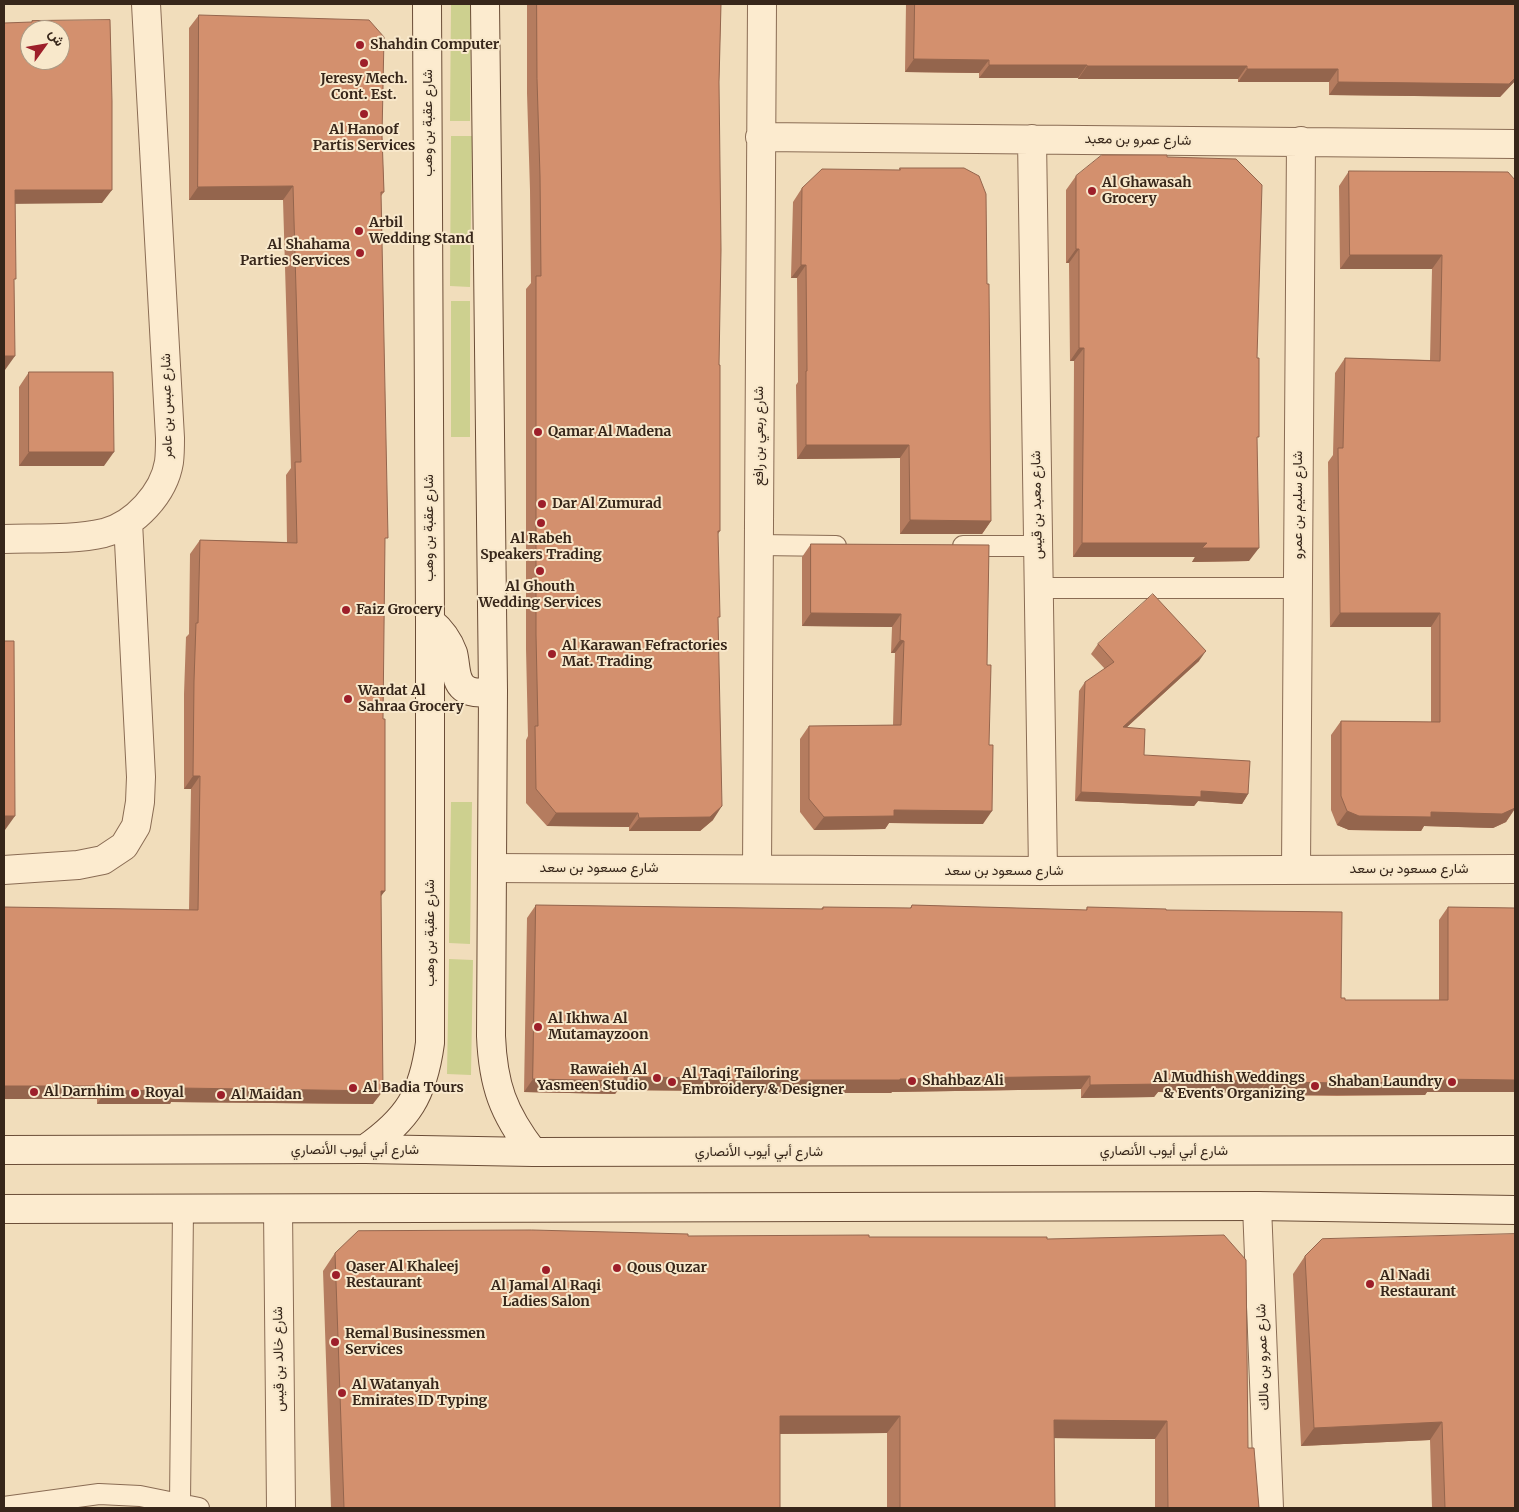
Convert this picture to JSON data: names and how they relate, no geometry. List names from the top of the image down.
{
  "streets": {
    "street": [
      "شارع عقبة بن وهب",
      "شارع عمرو بن معبد",
      "شارع عبس بن عامر",
      "شارع ربعي بن رافع",
      "شارع معبد بن قيس",
      "شارع سليم بن عمرو",
      "شارع مسعود بن سعد",
      "شارع أبي أيوب الأنصاري",
      "شارع عمرو بن مالك",
      "شارع خالد بن قيس"
    ]
  },
  "crossings": [
    ["شارع عقبة بن وهب", "شارع أبي أيوب الأنصاري"],
    ["شارع عمرو بن معبد", "شارع ربعي بن رافع"],
    ["شارع عمرو بن معبد", "شارع معبد بن قيس"],
    ["شارع عمرو بن معبد", "شارع سليم بن عمرو"],
    ["شارع ربعي بن رافع", "شارع مسعود بن سعد"],
    ["شارع معبد بن قيس", "شارع مسعود بن سعد"],
    ["شارع سليم بن عمرو", "شارع مسعود بن سعد"]
  ],
  "places": [
    "Shahdin Computer",
    "Jeresy Mech. Cont. Est.",
    "Al Hanoof Partis Services",
    "Al Ghawasah Grocery",
    "Arbil Wedding Stand",
    "Al Shahama Parties Services",
    "Qamar Al Madena",
    "Dar Al Zumurad",
    "Al Rabeh Speakers Trading",
    "Al Ghouth Wedding Services",
    "Faiz Grocery",
    "Al Karawan Fefractories Mat. Trading",
    "Wardat Al Sahraa Grocery",
    "Al Ikhwa Al Mutamayzoon",
    "Rawaieh Al Yasmeen Studio",
    "Shahbaz Ali",
    "Al Taqi Tailoring Embroidery & Designer",
    "Shaban Laundry",
    "Al Mudhish Weddings & Events Organizing",
    "Al Badia Tours",
    "Al Darnhim",
    "Royal",
    "Al Maidan",
    "Qous Quzar",
    "Al Jamal Al Raqi Ladies Salon",
    "Qaser Al Khaleej Restaurant",
    "Al Nadi Restaurant",
    "Remal Businessmen Services",
    "Al Watanyah Emirates ID Typing"
  ],
  "north": "top right"
}
